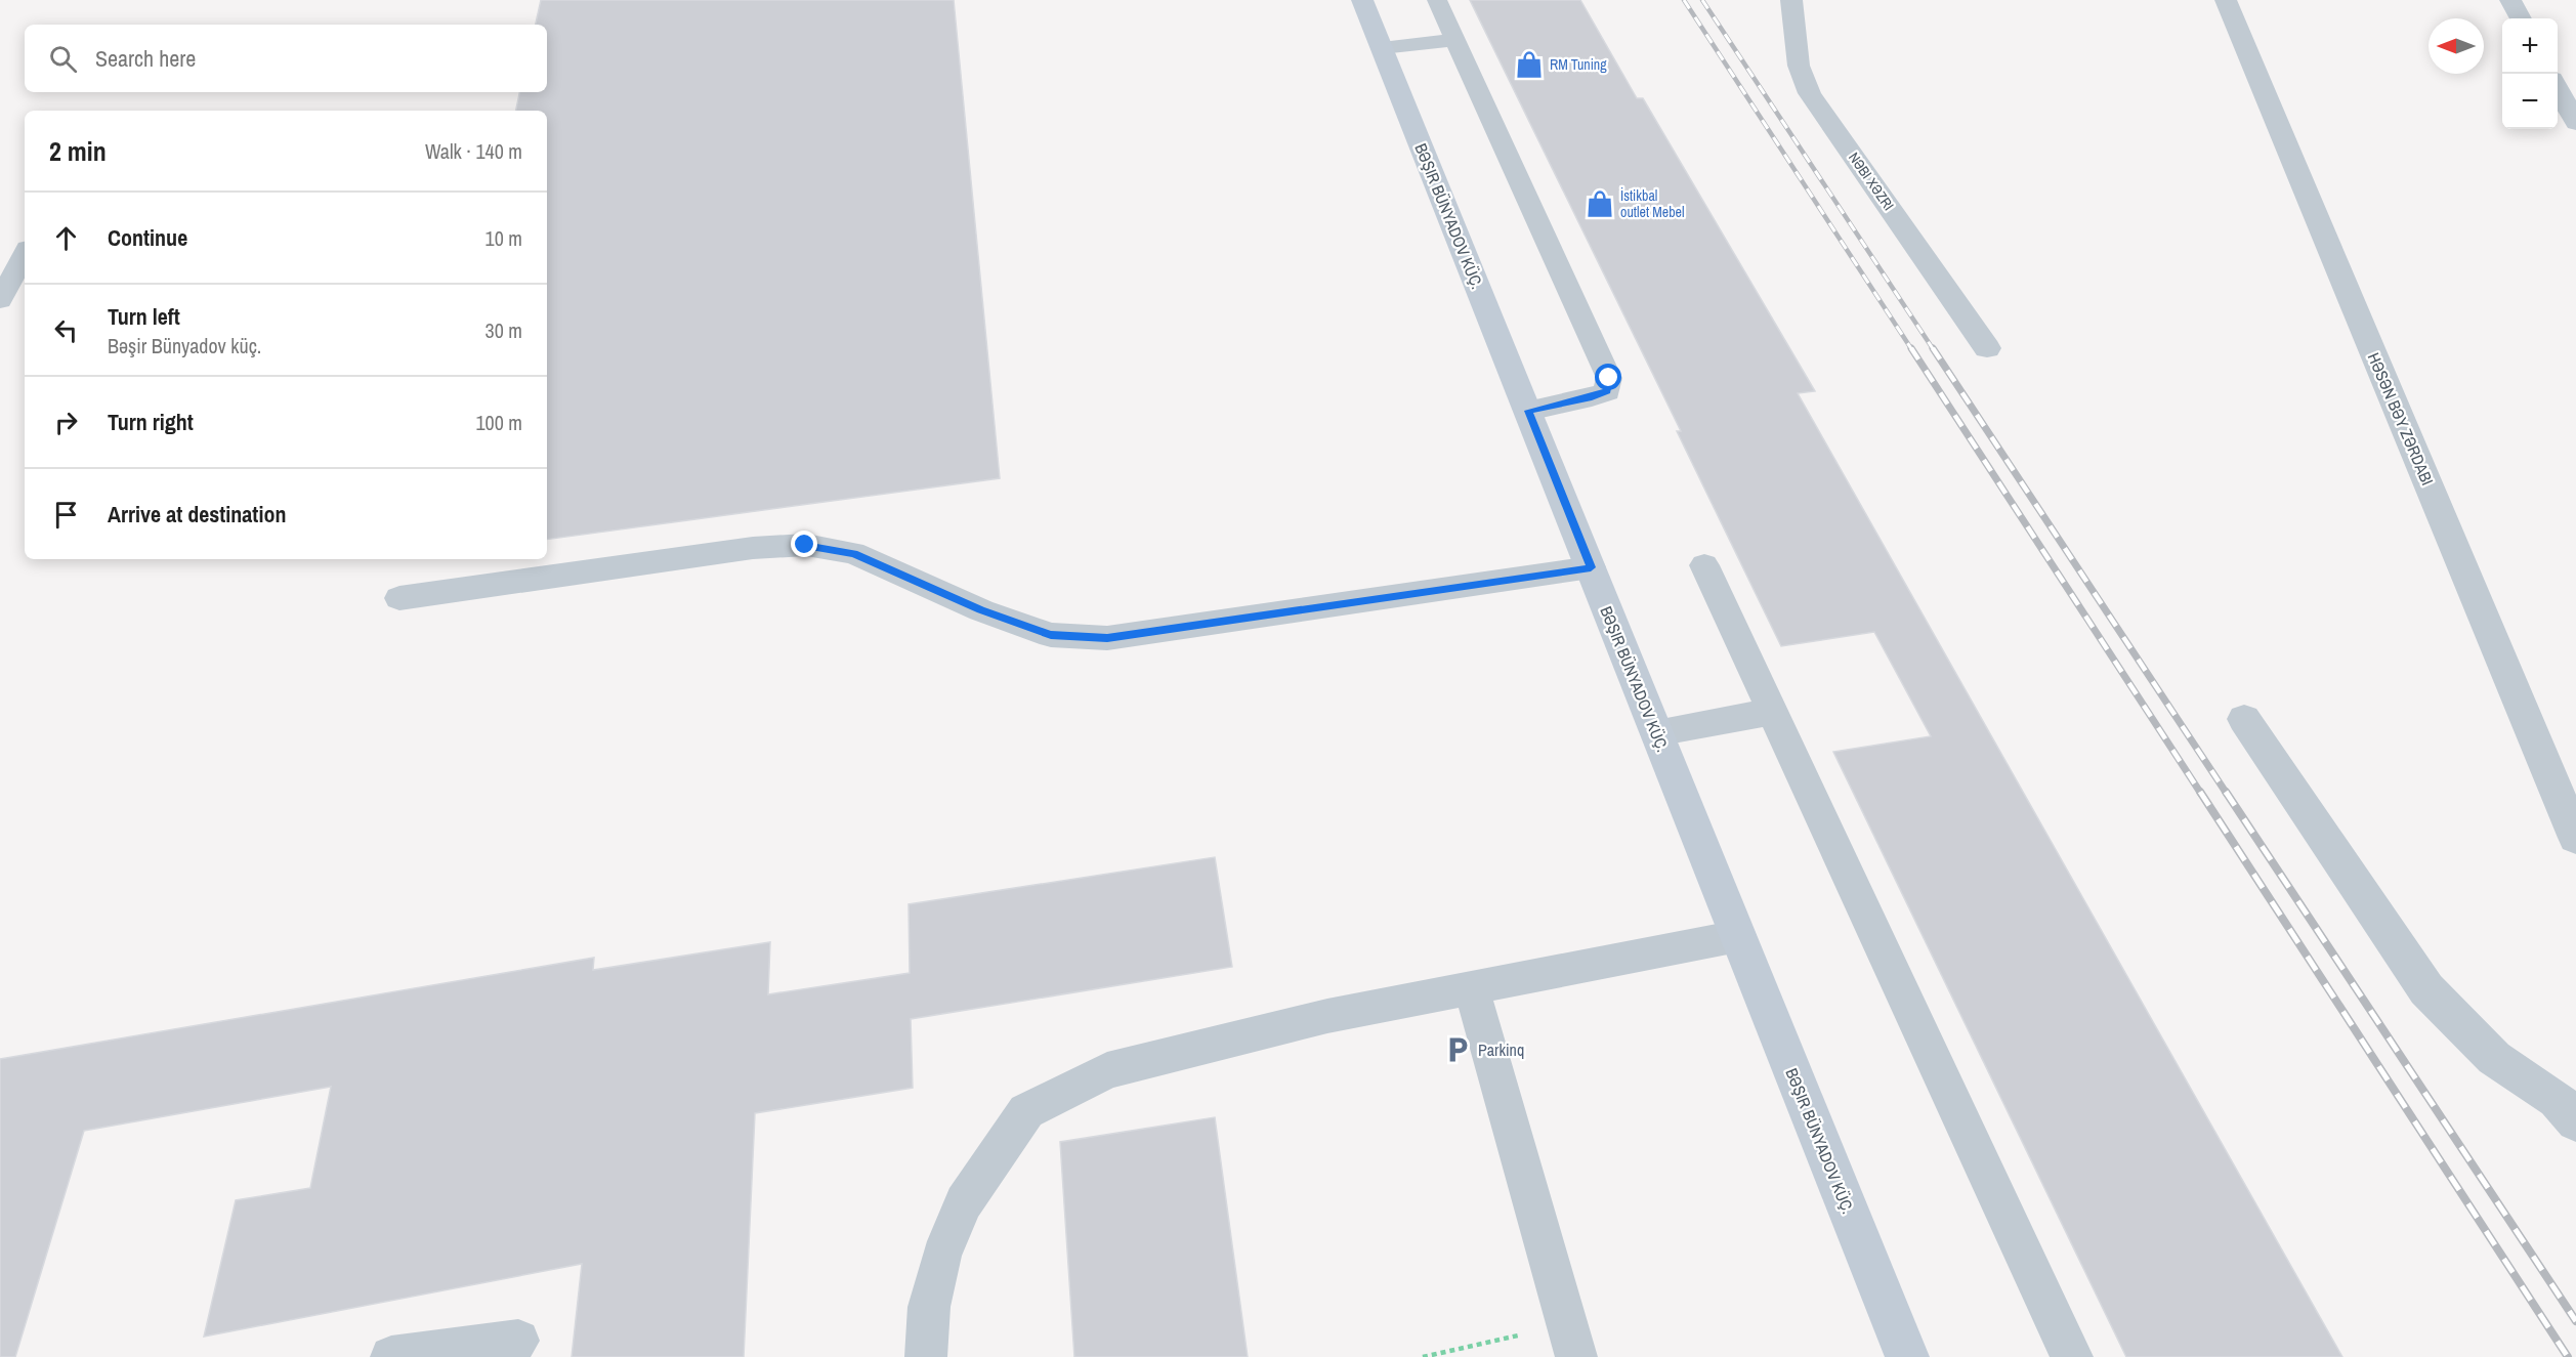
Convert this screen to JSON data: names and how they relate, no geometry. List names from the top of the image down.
{
  "streets": {
    "street": ["NƏBI XƏZRI", "BƏŞIR BÜNYADOV KÜÇ.", "HƏSƏN BƏY ZƏRDABI"]
  },
  "places": {
    "shop": ["RM Tuning", "İstikbal outlet Mebel"],
    "parking": ["Parkinq"]
  },
  "north": "left",
  "page": {
    "map_buttons": ["+", "−"],
    "search": "Search here",
    "heading": ["2 min", "Walk · 140 m"],
    "list": [
      ["Continue", "10 m"],
      ["Turn left", "Bəşir Bünyadov küç.", "30 m"],
      ["Turn right", "100 m"],
      "Arrive at destination"
    ]
  }
}
